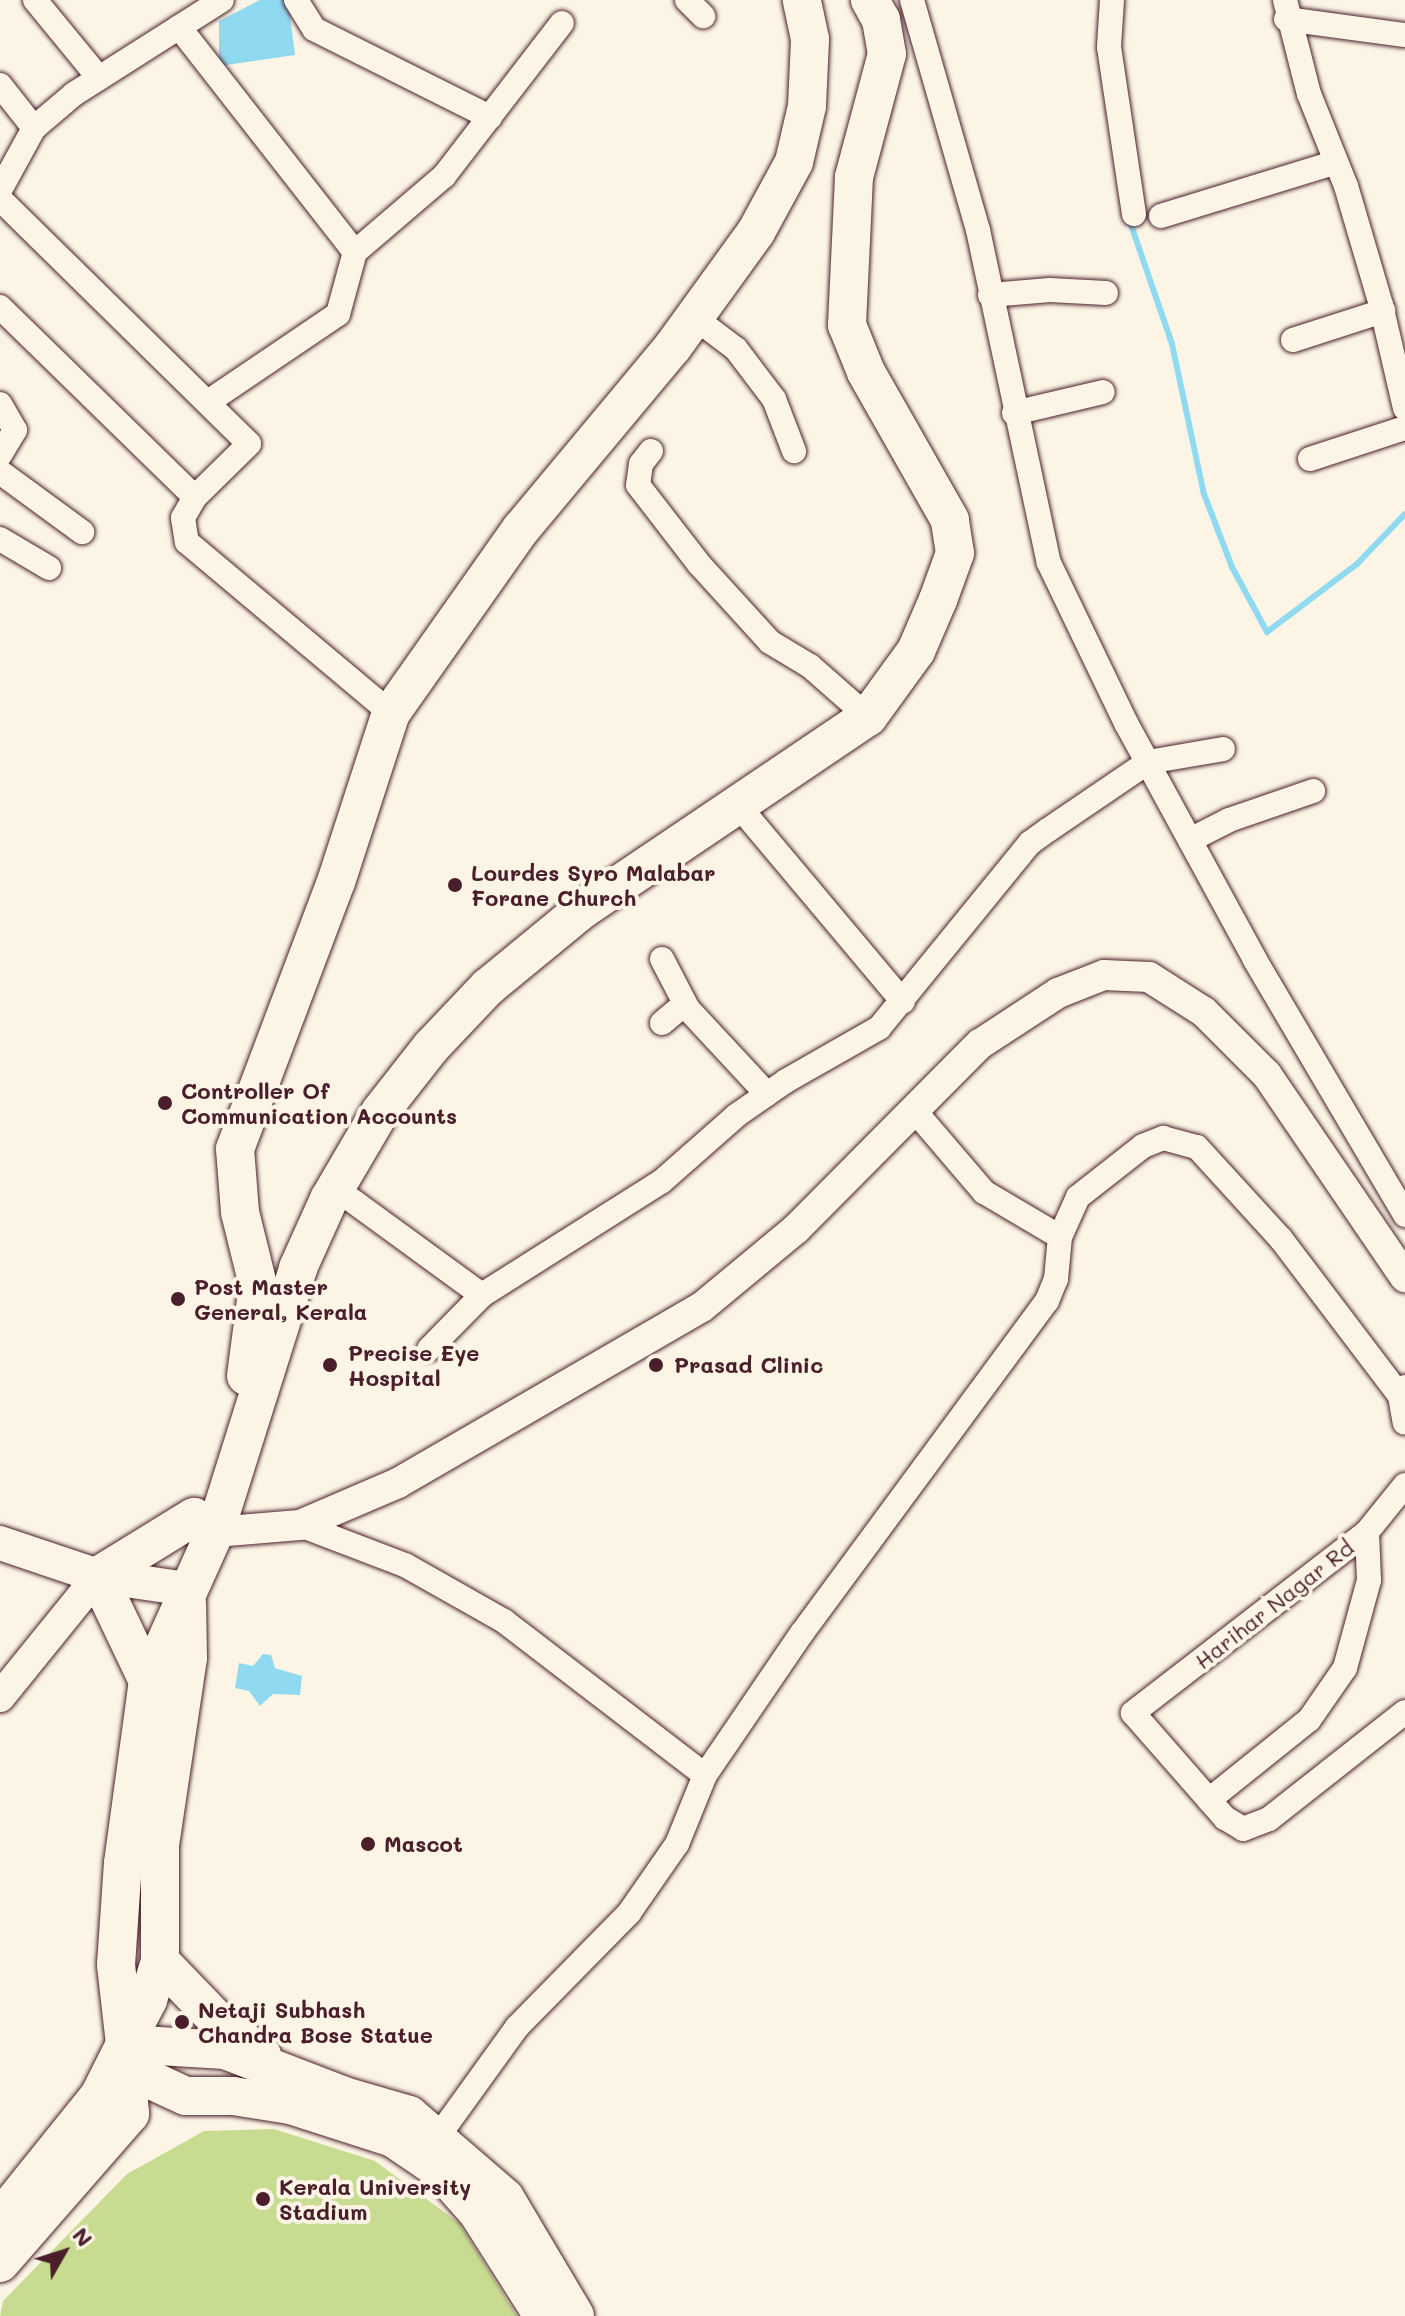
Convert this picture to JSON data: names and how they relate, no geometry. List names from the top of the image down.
{
  "streets": {
    "street": ["Harihar Nagar Rd"]
  },
  "places": [
    "Lourdes Syro Malabar Forane Church",
    "Controller Of Communication Accounts",
    "Post Master General, Kerala",
    "Precise Eye Hospital",
    "Prasad Clinic",
    "Mascot",
    "Netaji Subhash Chandra Bose Statue",
    "Kerala University Stadium"
  ],
  "north": "top right"
}
